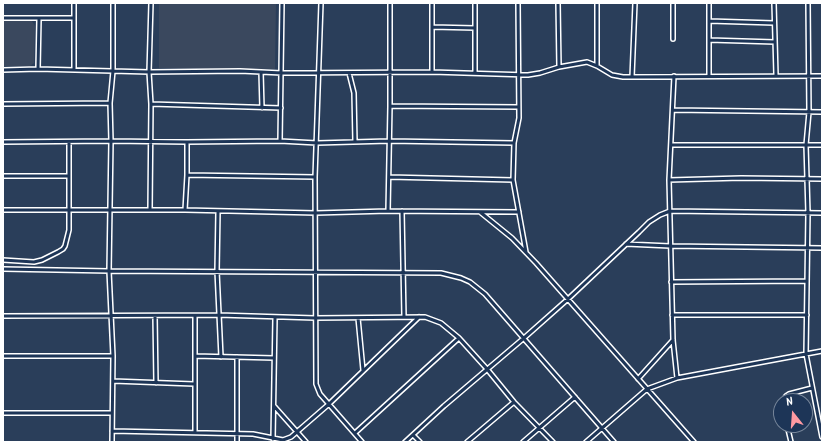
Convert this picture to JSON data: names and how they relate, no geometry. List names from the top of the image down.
{
  "north": "top"
}
